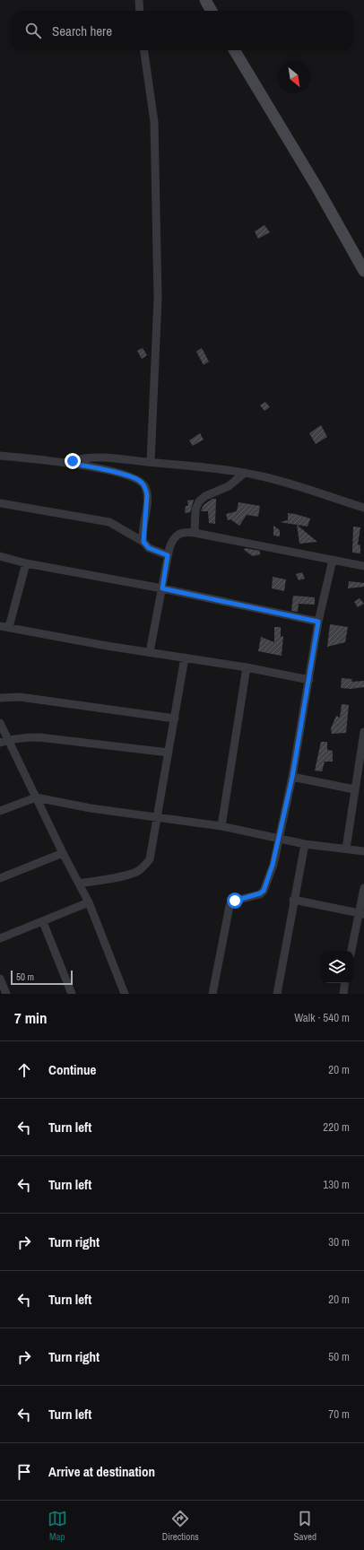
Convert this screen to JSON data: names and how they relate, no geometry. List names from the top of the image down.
{
  "scale_bar": "50 m",
  "north": "bottom right",
  "page": {
    "search": "Search here",
    "scale": "50 m",
    "heading": ["7 min", "Walk · 540 m"],
    "list": [
      ["Continue", "20 m"],
      ["Turn left", "220 m"],
      ["Turn left", "130 m"],
      ["Turn right", "30 m"],
      ["Turn left", "20 m"],
      ["Turn right", "50 m"],
      ["Turn left", "70 m"],
      "Arrive at destination"
    ],
    "nav": ["Map", "Directions", "Saved"]
  }
}
